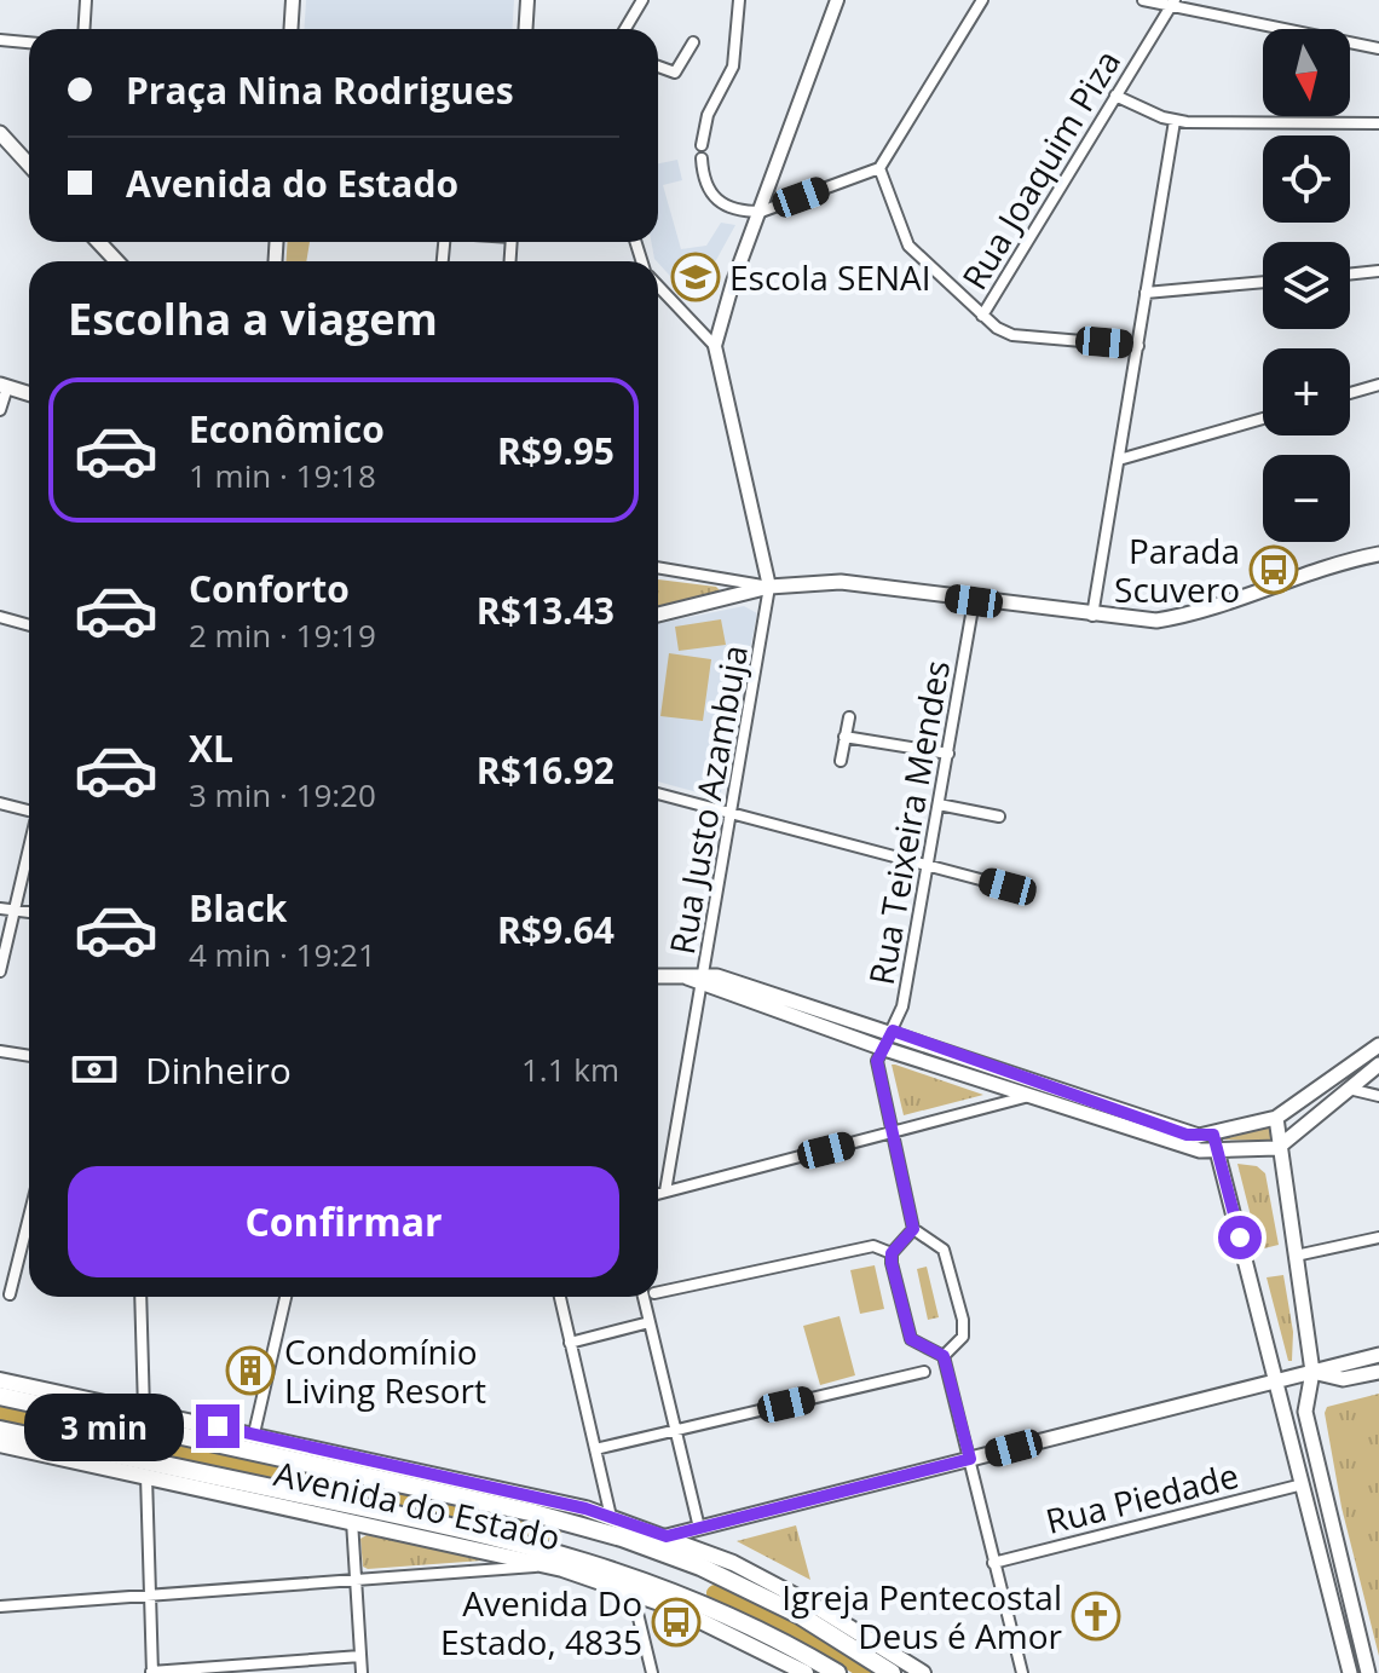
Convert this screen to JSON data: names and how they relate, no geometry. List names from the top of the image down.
{
  "streets": {
    "highway": ["Avenida do Estado"],
    "street": [
      "Rua Joaquim Piza",
      "Rua Justo Azambuja",
      "Rua Teixeira Mendes",
      "Rua Piedade"
    ]
  },
  "places": {
    "school or university": ["Escola SENAI"],
    "bus stop": ["Parada Scuvero", "Avenida Do Estado, 4835"],
    "building": ["Condomínio Living Resort"],
    "church": ["Igreja Pentecostal Deus é Amor"]
  },
  "north": "bottom",
  "page": {
    "map_buttons": ["+", "−"],
    "banner": ["Praça Nina Rodrigues", "Avenida do Estado"],
    "heading": "Escolha a viagem",
    "list": [
      {
        "name": "Econômico",
        "note": "1 min · 19:18",
        "value": "R$9.95"
      },
      {
        "name": "Conforto",
        "note": "2 min · 19:19",
        "value": "R$13.43"
      },
      {
        "name": "XL",
        "note": "3 min · 19:20",
        "value": "R$16.92"
      },
      {
        "name": "Black",
        "note": "4 min · 19:21",
        "value": "R$9.64"
      }
    ],
    "pay": ["Dinheiro", "1.1 km"],
    "buttons": "Confirmar",
    "bubble": "3 min"
  }
}
